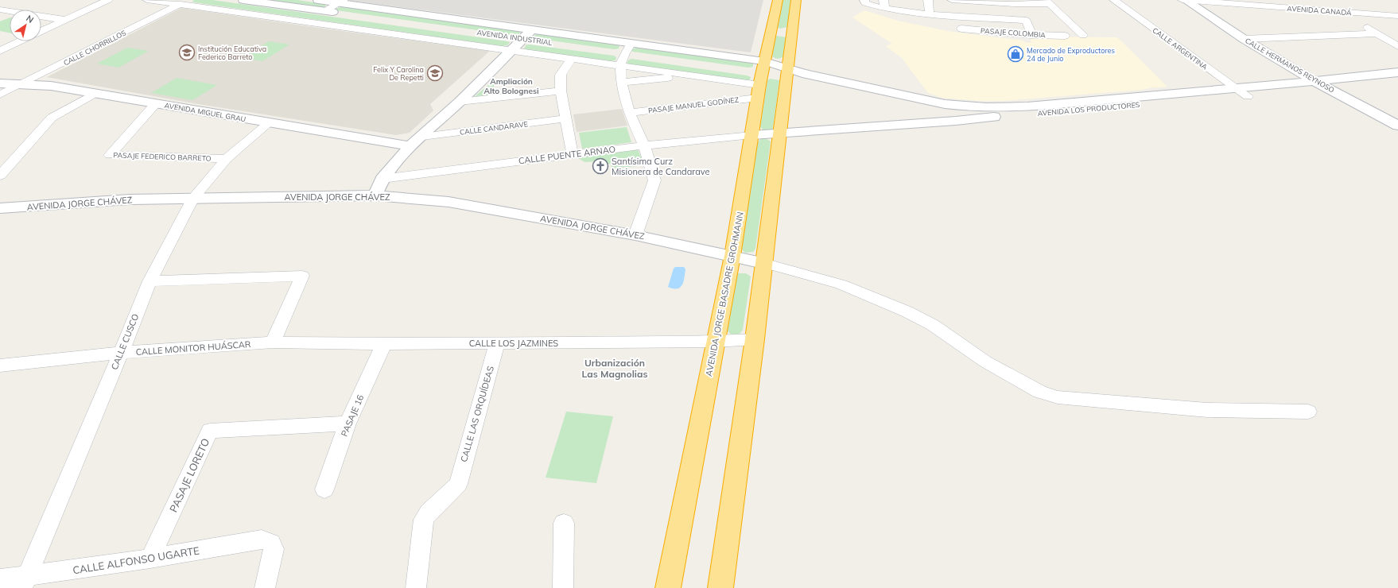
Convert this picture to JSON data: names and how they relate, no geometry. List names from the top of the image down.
{
  "streets": {
    "highway": ["AVENIDA JORGE BASADRE GROHMANN"],
    "street": [
      "AVENIDA CANADÁ",
      "PASAJE COLOMBIA",
      "AVENIDA INDUSTRIAL",
      "CALLE CHORRILLOS",
      "CALLE ARGENTINA",
      "CALLE HERMANOS REYNOSO",
      "PASAJE MANUEL GODÍNEZ",
      "AVENIDA LOS PRODUCTORES",
      "AVENIDA MIGUEL GRAU",
      "CALLE CANDARAVE",
      "CALLE PUENTE ARNAO",
      "PASAJE FEDERICO BARRETO",
      "AVENIDA JORGE CHÁVEZ",
      "CALLE CUSCO",
      "CALLE LOS JAZMINES",
      "CALLE MONITOR HUÁSCAR",
      "CALLE LAS ORQUÍDEAS",
      "PASAJE 16",
      "PASAJE LORETO",
      "CALLE ALFONSO UGARTE"
    ]
  },
  "crossings": [
    ["AVENIDA CANADÁ", "CALLE HERMANOS REYNOSO"],
    ["AVENIDA INDUSTRIAL", "AVENIDA LOS PRODUCTORES"],
    ["AVENIDA INDUSTRIAL", "AVENIDA JORGE BASADRE GROHMANN"],
    ["CALLE CHORRILLOS", "AVENIDA MIGUEL GRAU"],
    ["CALLE ARGENTINA", "AVENIDA LOS PRODUCTORES"],
    ["CALLE HERMANOS REYNOSO", "AVENIDA LOS PRODUCTORES"],
    ["PASAJE MANUEL GODÍNEZ", "AVENIDA JORGE BASADRE GROHMANN"],
    ["AVENIDA LOS PRODUCTORES", "CALLE PUENTE ARNAO"],
    ["AVENIDA LOS PRODUCTORES", "AVENIDA JORGE BASADRE GROHMANN"],
    ["AVENIDA MIGUEL GRAU", "PASAJE FEDERICO BARRETO"],
    ["AVENIDA MIGUEL GRAU", "CALLE CUSCO"],
    ["CALLE PUENTE ARNAO", "AVENIDA JORGE BASADRE GROHMANN"],
    ["PASAJE FEDERICO BARRETO", "CALLE CUSCO"],
    ["AVENIDA JORGE CHÁVEZ", "AVENIDA JORGE BASADRE GROHMANN"],
    ["AVENIDA JORGE CHÁVEZ", "CALLE CUSCO"],
    ["AVENIDA JORGE BASADRE GROHMANN", "CALLE LOS JAZMINES"],
    ["CALLE CUSCO", "CALLE MONITOR HUÁSCAR"],
    ["CALLE CUSCO", "CALLE ALFONSO UGARTE"],
    ["CALLE LOS JAZMINES", "CALLE MONITOR HUÁSCAR"],
    ["CALLE LOS JAZMINES", "CALLE LAS ORQUÍDEAS"],
    ["CALLE LOS JAZMINES", "PASAJE 16"],
    ["PASAJE 16", "PASAJE LORETO"],
    ["PASAJE LORETO", "CALLE ALFONSO UGARTE"]
  ],
  "districts": ["Ampliación Alto Bolognesi", "Urbanización Las Magnolias"],
  "places": {
    "school or university": ["Institución Educativa Federico Barreto", "Felix Y Carolina De Repetti"],
    "shop": ["Mercado de Exproductores 24 de Junio"],
    "church": ["Santísima Curz Misionera de Candarave"]
  },
  "north": "top right"
}
